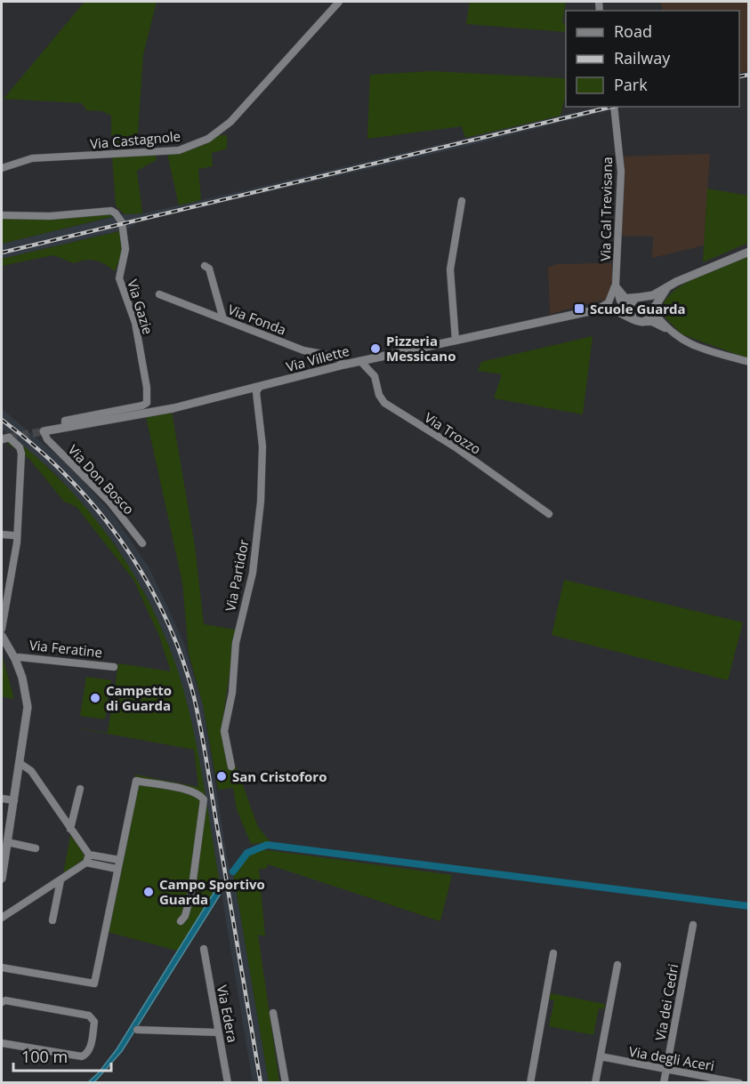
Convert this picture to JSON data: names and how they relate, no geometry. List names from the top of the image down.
{
  "streets": {
    "street": [
      "Via Castagnole",
      "Via Cal Trevisana",
      "Via Gazie",
      "Via Fonda",
      "Via Villette",
      "Via Trozzo",
      "Via Don Bosco",
      "Via Partidor",
      "Via Feratine",
      "Via dei Cedri",
      "Via Edera",
      "Via degli Aceri"
    ]
  },
  "crossings": [
    ["Via Cal Trevisana", "Via Villette"],
    ["Via Gazie", "Via Villette"],
    ["Via Fonda", "Via Villette"],
    ["Via Villette", "Via Trozzo"],
    ["Via Villette", "Via Don Bosco"],
    ["Via Villette", "Via Partidor"],
    ["Via dei Cedri", "Via degli Aceri"]
  ],
  "places": {
    "transit": ["Scuole Guarda"],
    "other": [
      "Pizzeria Messicano",
      "Campetto di Guarda",
      "San Cristoforo",
      "Campo Sportivo Guarda"
    ]
  },
  "legend": ["Road", "Railway", "Park"],
  "scale_bar": "100 m"
}
